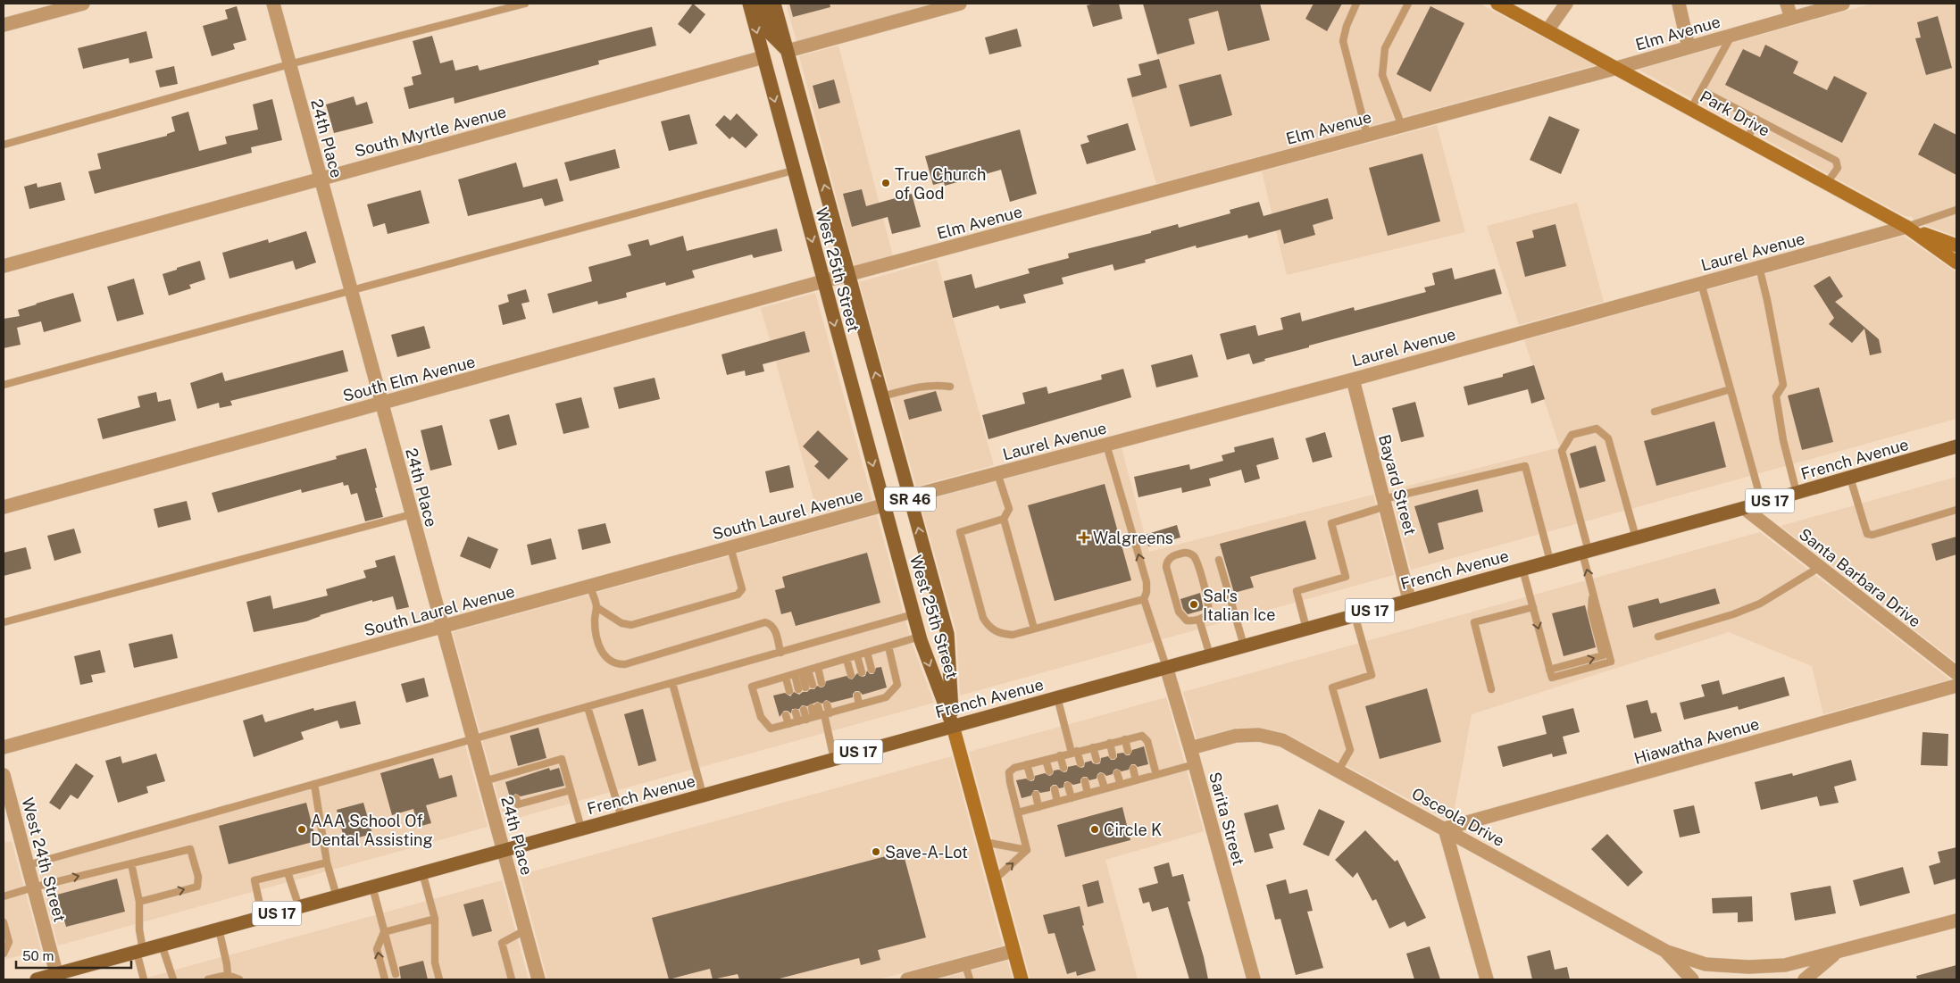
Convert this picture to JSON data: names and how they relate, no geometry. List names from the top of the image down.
{
  "streets": {
    "main road": [
      "West 25th Street",
      "French Avenue",
      "SR 46",
      "US 17"
    ],
    "street": [
      "Elm Avenue",
      "Park Drive",
      "South Myrtle Avenue",
      "24th Place",
      "Laurel Avenue",
      "South Elm Avenue",
      "Bayard Street",
      "South Laurel Avenue",
      "Santa Barbara Drive",
      "Hiawatha Avenue",
      "Osceola Drive",
      "Sarita Street",
      "West 24th Street"
    ]
  },
  "crossings": [
    ["Elm Avenue", "Park Drive"],
    ["Elm Avenue", "West 25th Street"],
    ["Elm Avenue", "South Elm Avenue"],
    ["Park Drive", "Laurel Avenue"],
    ["South Myrtle Avenue", "24th Place"],
    ["South Myrtle Avenue", "West 25th Street"],
    ["24th Place", "South Elm Avenue"],
    ["24th Place", "French Avenue"],
    ["24th Place", "South Laurel Avenue"],
    ["Laurel Avenue", "West 25th Street"],
    ["Laurel Avenue", "Bayard Street"],
    ["West 25th Street", "South Elm Avenue"],
    ["West 25th Street", "French Avenue"],
    ["West 25th Street", "South Laurel Avenue"],
    ["French Avenue", "Bayard Street"],
    ["French Avenue", "Santa Barbara Drive"],
    ["French Avenue", "Sarita Street"],
    ["French Avenue", "West 24th Street"],
    ["Hiawatha Avenue", "Osceola Drive"],
    ["Osceola Drive", "Sarita Street"]
  ],
  "places": {
    "other": [
      "True Church of God",
      "Sal's Italian Ice",
      "AAA School Of Dental Assisting",
      "Circle K",
      "Save-A-Lot"
    ],
    "health": ["Walgreens"]
  },
  "scale_bar": "50 m"
}
